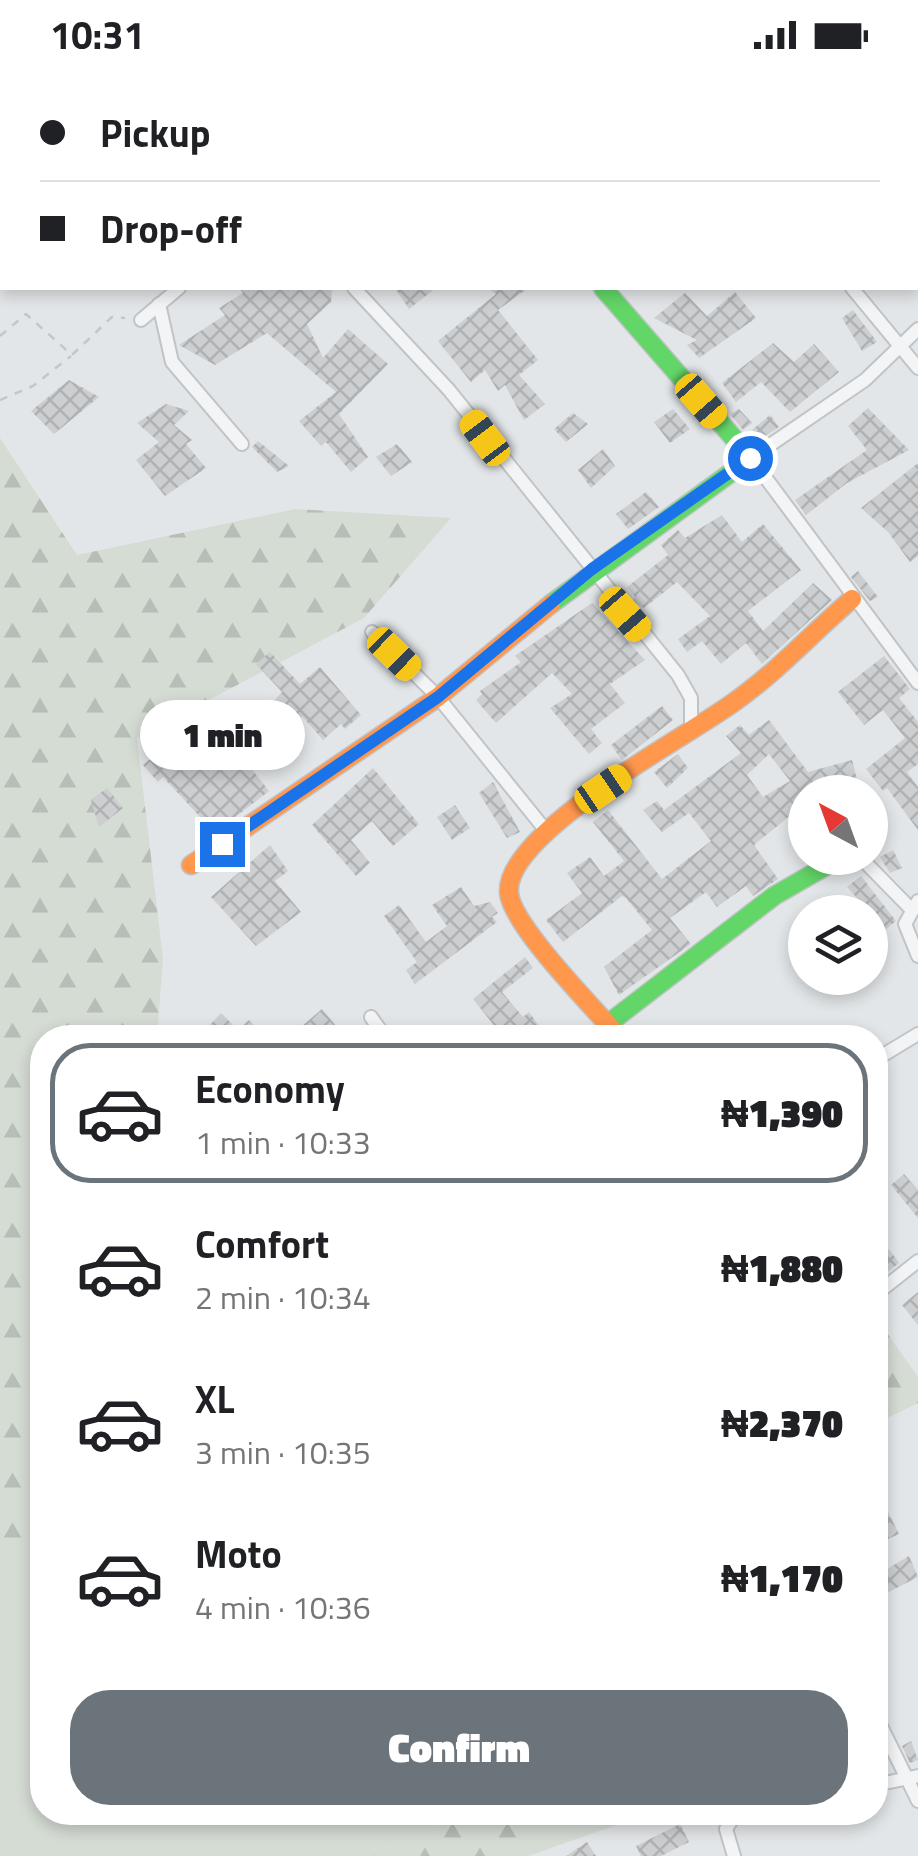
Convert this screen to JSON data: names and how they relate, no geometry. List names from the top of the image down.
{
  "north": "top left",
  "page": {
    "status": "10:31",
    "banner": ["Pickup", "Drop-off"],
    "bubble": "1 min",
    "list": [
      {
        "name": "Economy",
        "note": "1 min · 10:33",
        "value": "₦1,390"
      },
      {
        "name": "Comfort",
        "note": "2 min · 10:34",
        "value": "₦1,880"
      },
      {
        "name": "XL",
        "note": "3 min · 10:35",
        "value": "₦2,370"
      },
      {
        "name": "Moto",
        "note": "4 min · 10:36",
        "value": "₦1,170"
      }
    ],
    "buttons": "Confirm"
  }
}
